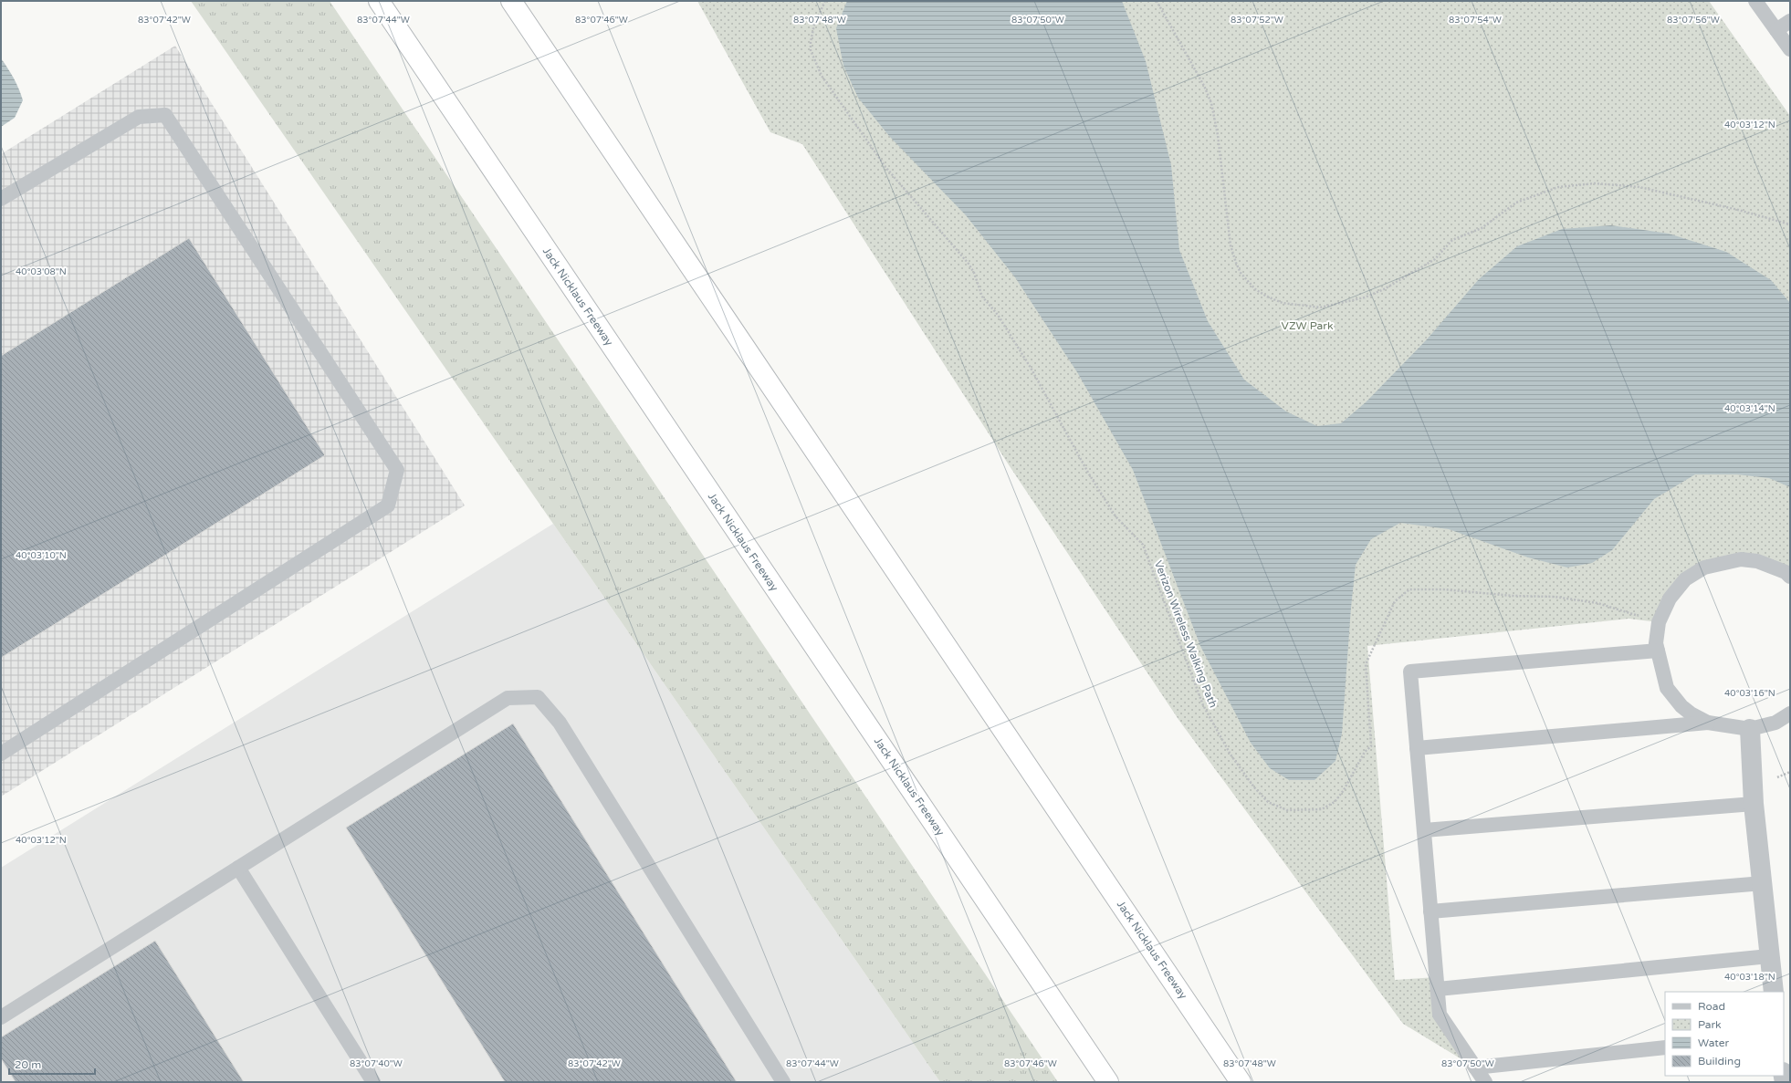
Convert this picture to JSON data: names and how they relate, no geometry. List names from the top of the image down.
{
  "streets": {
    "highway": ["Jack Nicklaus Freeway"],
    "path": ["Verizon Wireless Walking Path"]
  },
  "parks": ["VZW Park"],
  "legend": [
    "Road",
    "Park",
    "Water",
    "Building"
  ],
  "scale_bar": "20 m",
  "coordinates": [
    "83°07'42\"W",
    "83°07'44\"W",
    "83°07'46\"W",
    "83°07'48\"W",
    "83°07'50\"W",
    "83°07'52\"W",
    "83°07'54\"W",
    "83°07'56\"W",
    "40°03'12\"N",
    "40°03'08\"N",
    "40°03'14\"N",
    "40°03'10\"N",
    "40°03'16\"N",
    "40°03'18\"N",
    "83°07'40\"W"
  ]
}
